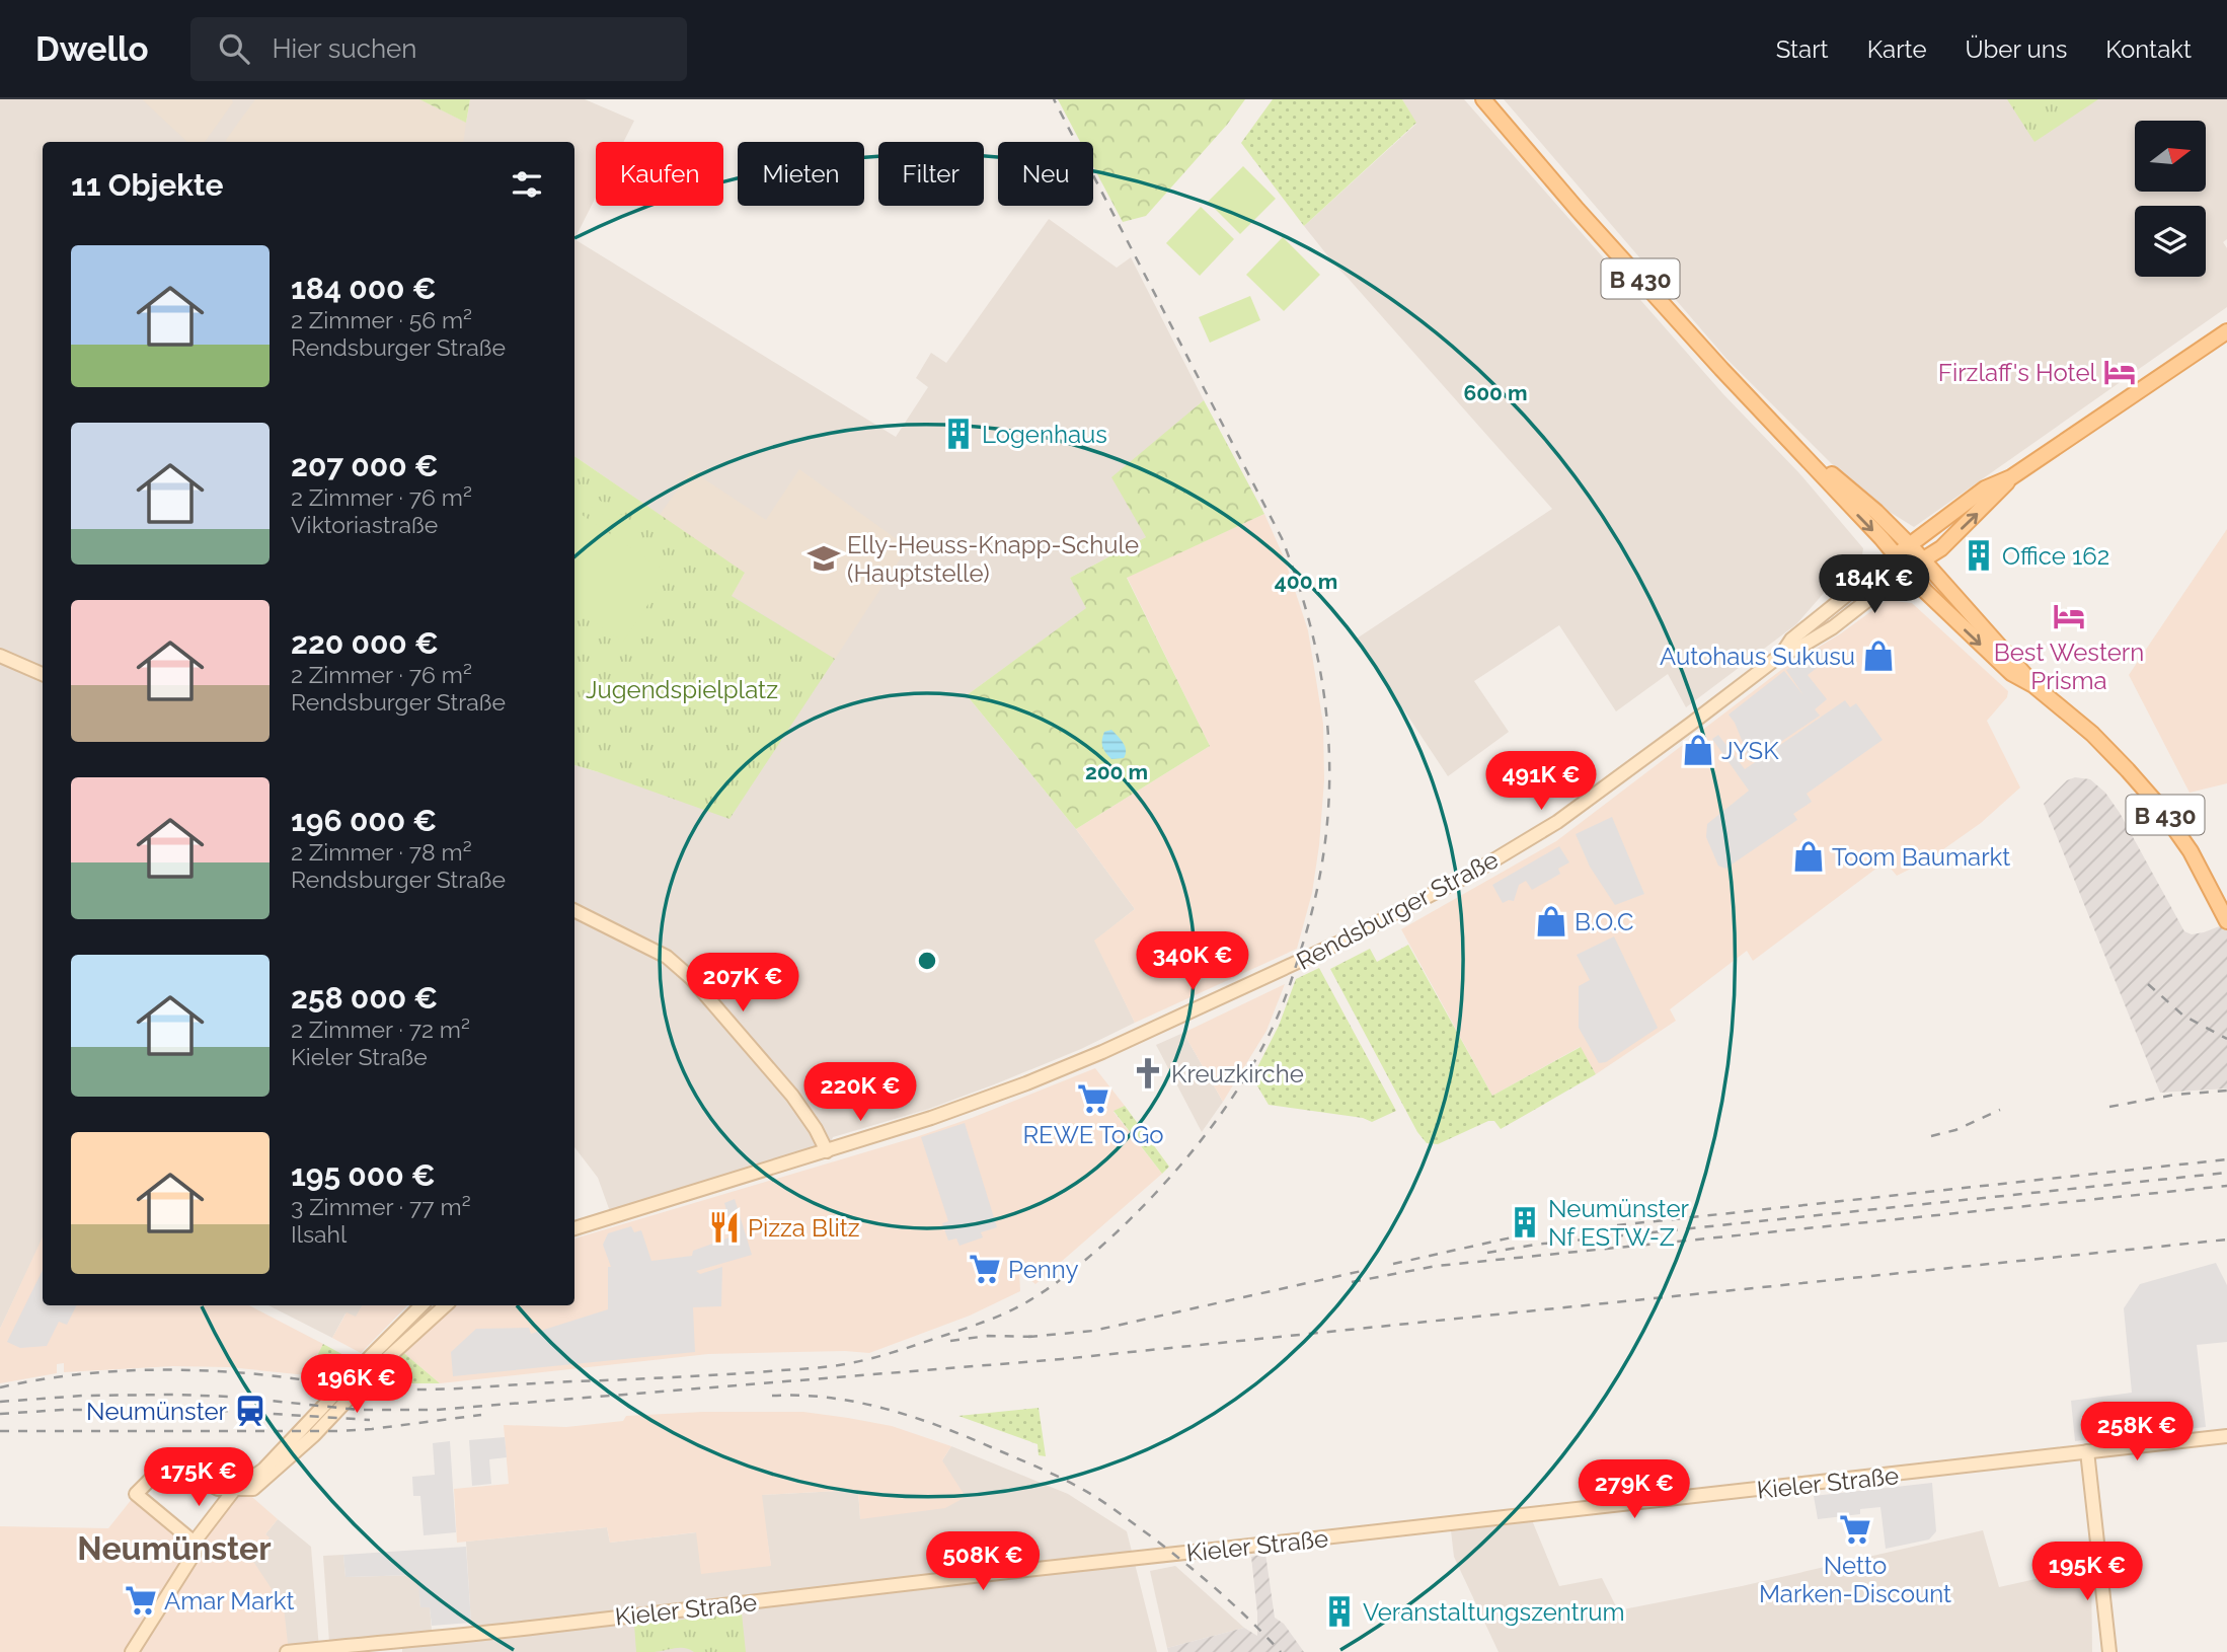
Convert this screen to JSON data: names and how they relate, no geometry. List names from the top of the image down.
{
  "streets": {
    "main road": ["B 430", "Rendsburger Straße"],
    "street": ["Kieler Straße"]
  },
  "crossings": [
    ["B 430", "Rendsburger Straße"]
  ],
  "districts": ["Neumünster"],
  "parks": ["Jugendspielplatz"],
  "places": {
    "hotel": ["Firzlaff's Hotel", "Best Western Prisma"],
    "building": [
      "Logenhaus",
      "Office 162",
      "Neumünster Nf ESTW-Z",
      "Veranstaltungszentrum"
    ],
    "school or university": ["Elly-Heuss-Knapp-Schule (Hauptstelle)"],
    "shop": [
      "Autohaus Sukusu",
      "JYSK",
      "Toom Baumarkt",
      "B.O.C"
    ],
    "church": ["Kreuzkirche"],
    "supermarket": [
      "REWE To Go",
      "Penny",
      "Netto Marken-Discount",
      "Amar Markt"
    ],
    "restaurant": ["Pizza Blitz"],
    "station": ["Neumünster"]
  },
  "north": "right",
  "page": {
    "header": "Dwello",
    "search": "Hier suchen",
    "nav": [
      "Start",
      "Karte",
      "Über uns",
      "Kontakt"
    ],
    "chip": [
      "Kaufen",
      "Mieten",
      "Filter",
      "Neu"
    ],
    "heading": "11 Objekte",
    "list": [
      {
        "name": "184 000 €",
        "note": "2 Zimmer · 56 m² · Rendsburger Straße"
      },
      {
        "name": "207 000 €",
        "note": "2 Zimmer · 76 m² · Viktoriastraße"
      },
      {
        "name": "220 000 €",
        "note": "2 Zimmer · 76 m² · Rendsburger Straße"
      },
      {
        "name": "196 000 €",
        "note": "2 Zimmer · 78 m² · Rendsburger Straße"
      },
      {
        "name": "258 000 €",
        "note": "2 Zimmer · 72 m² · Kieler Straße"
      },
      {
        "name": "195 000 €",
        "note": "3 Zimmer · 77 m² · Ilsahl"
      }
    ],
    "price": [
      "184K €",
      "491K €",
      "340K €",
      "207K €",
      "220K €",
      "196K €",
      "258K €",
      "175K €",
      "279K €",
      "508K €",
      "195K €"
    ]
  },
  "rings": ["600 m", "400 m", "200 m"]
}
